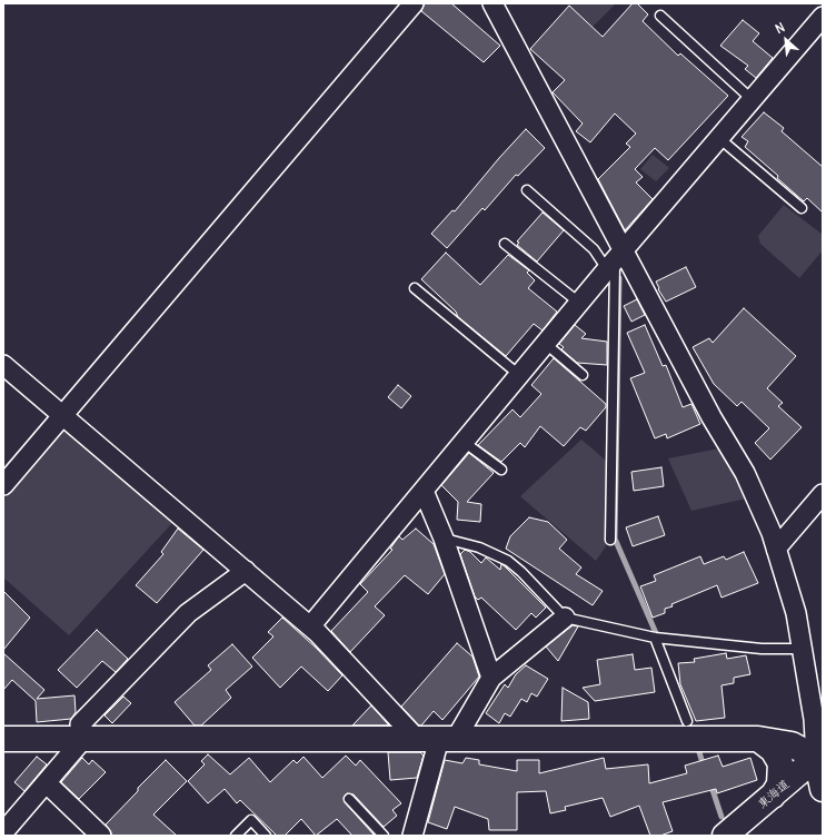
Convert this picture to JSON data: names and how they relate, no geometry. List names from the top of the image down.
{
  "streets": {
    "street": ["東海道"]
  },
  "north": "top left"
}
